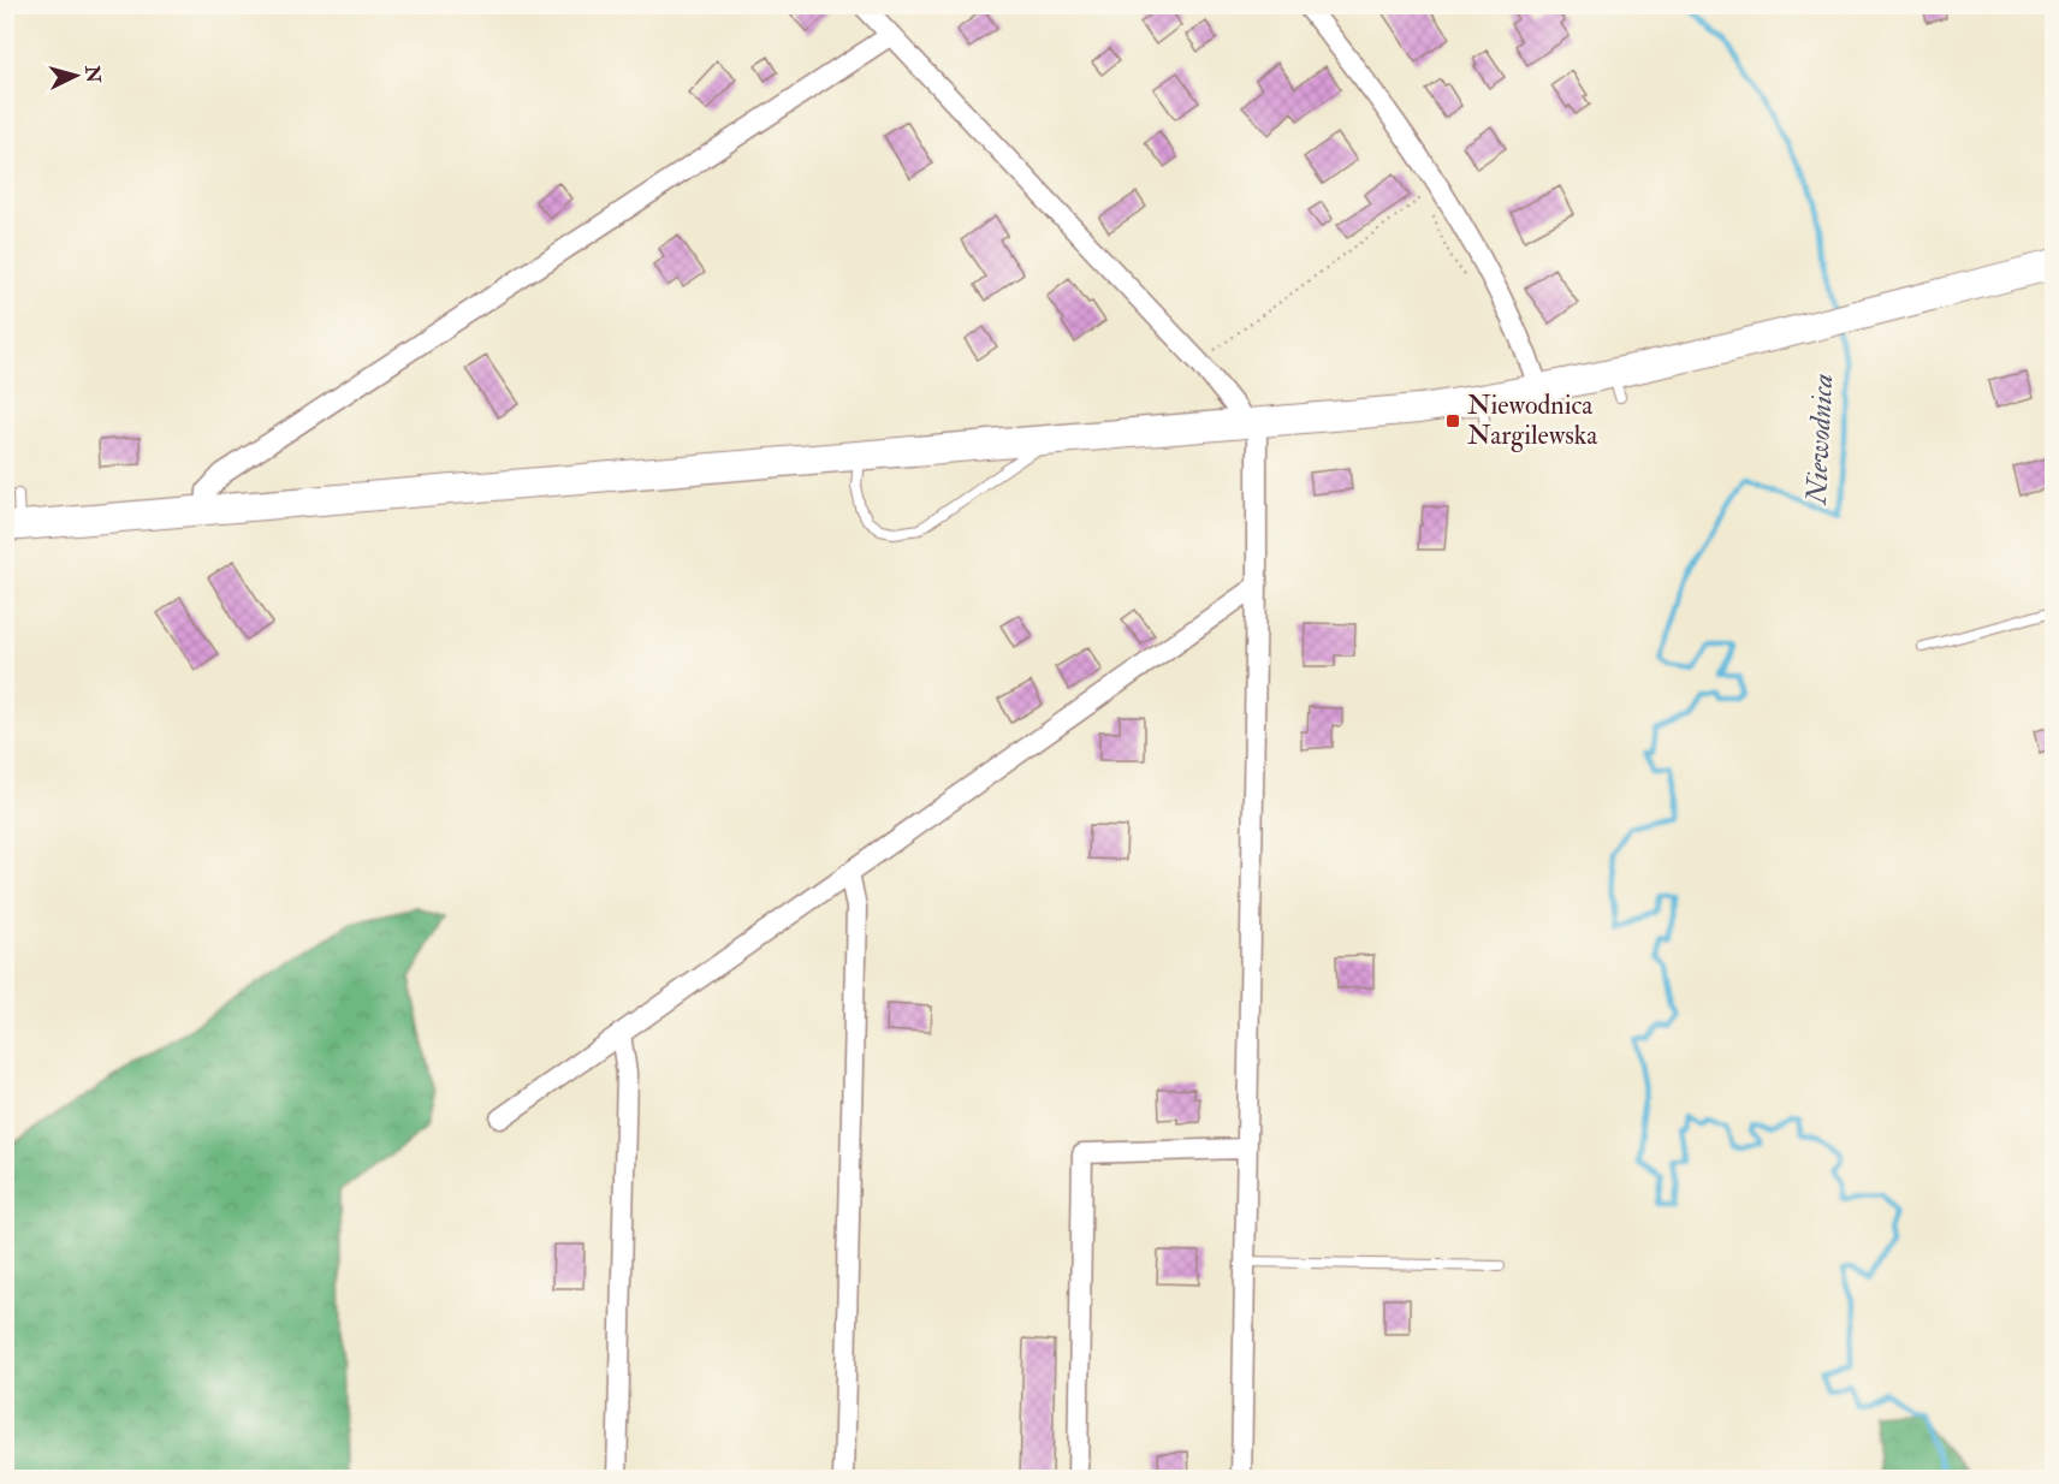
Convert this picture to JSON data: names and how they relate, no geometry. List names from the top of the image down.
{
  "water": ["Niewodnica"],
  "places": {
    "transit": ["Niewodnica Nargilewska"]
  },
  "north": "right"
}
